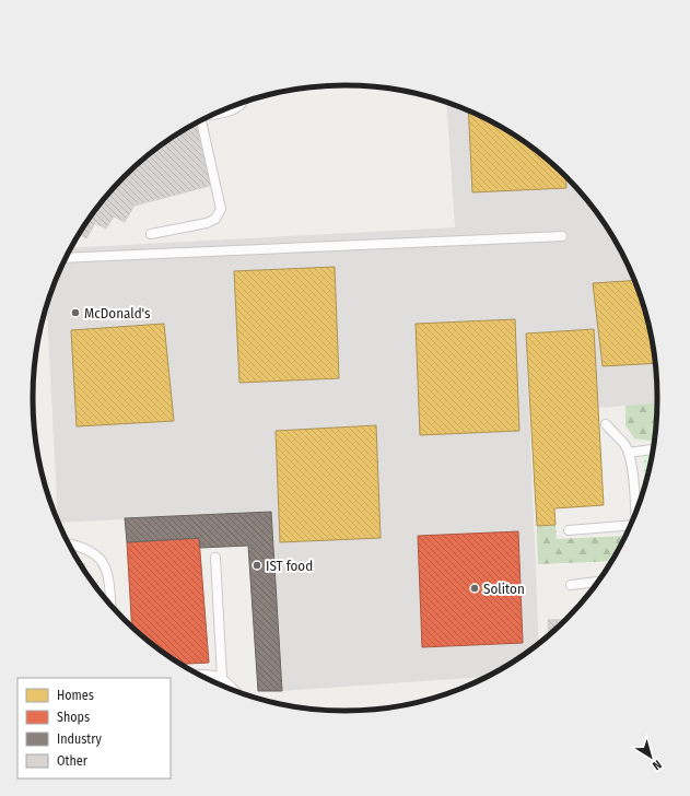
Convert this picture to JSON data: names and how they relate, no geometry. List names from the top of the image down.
{
  "places": ["McDonald's", "IST food", "Soliton"],
  "legend": [
    "Homes",
    "Shops",
    "Industry",
    "Other"
  ],
  "north": "bottom right"
}
